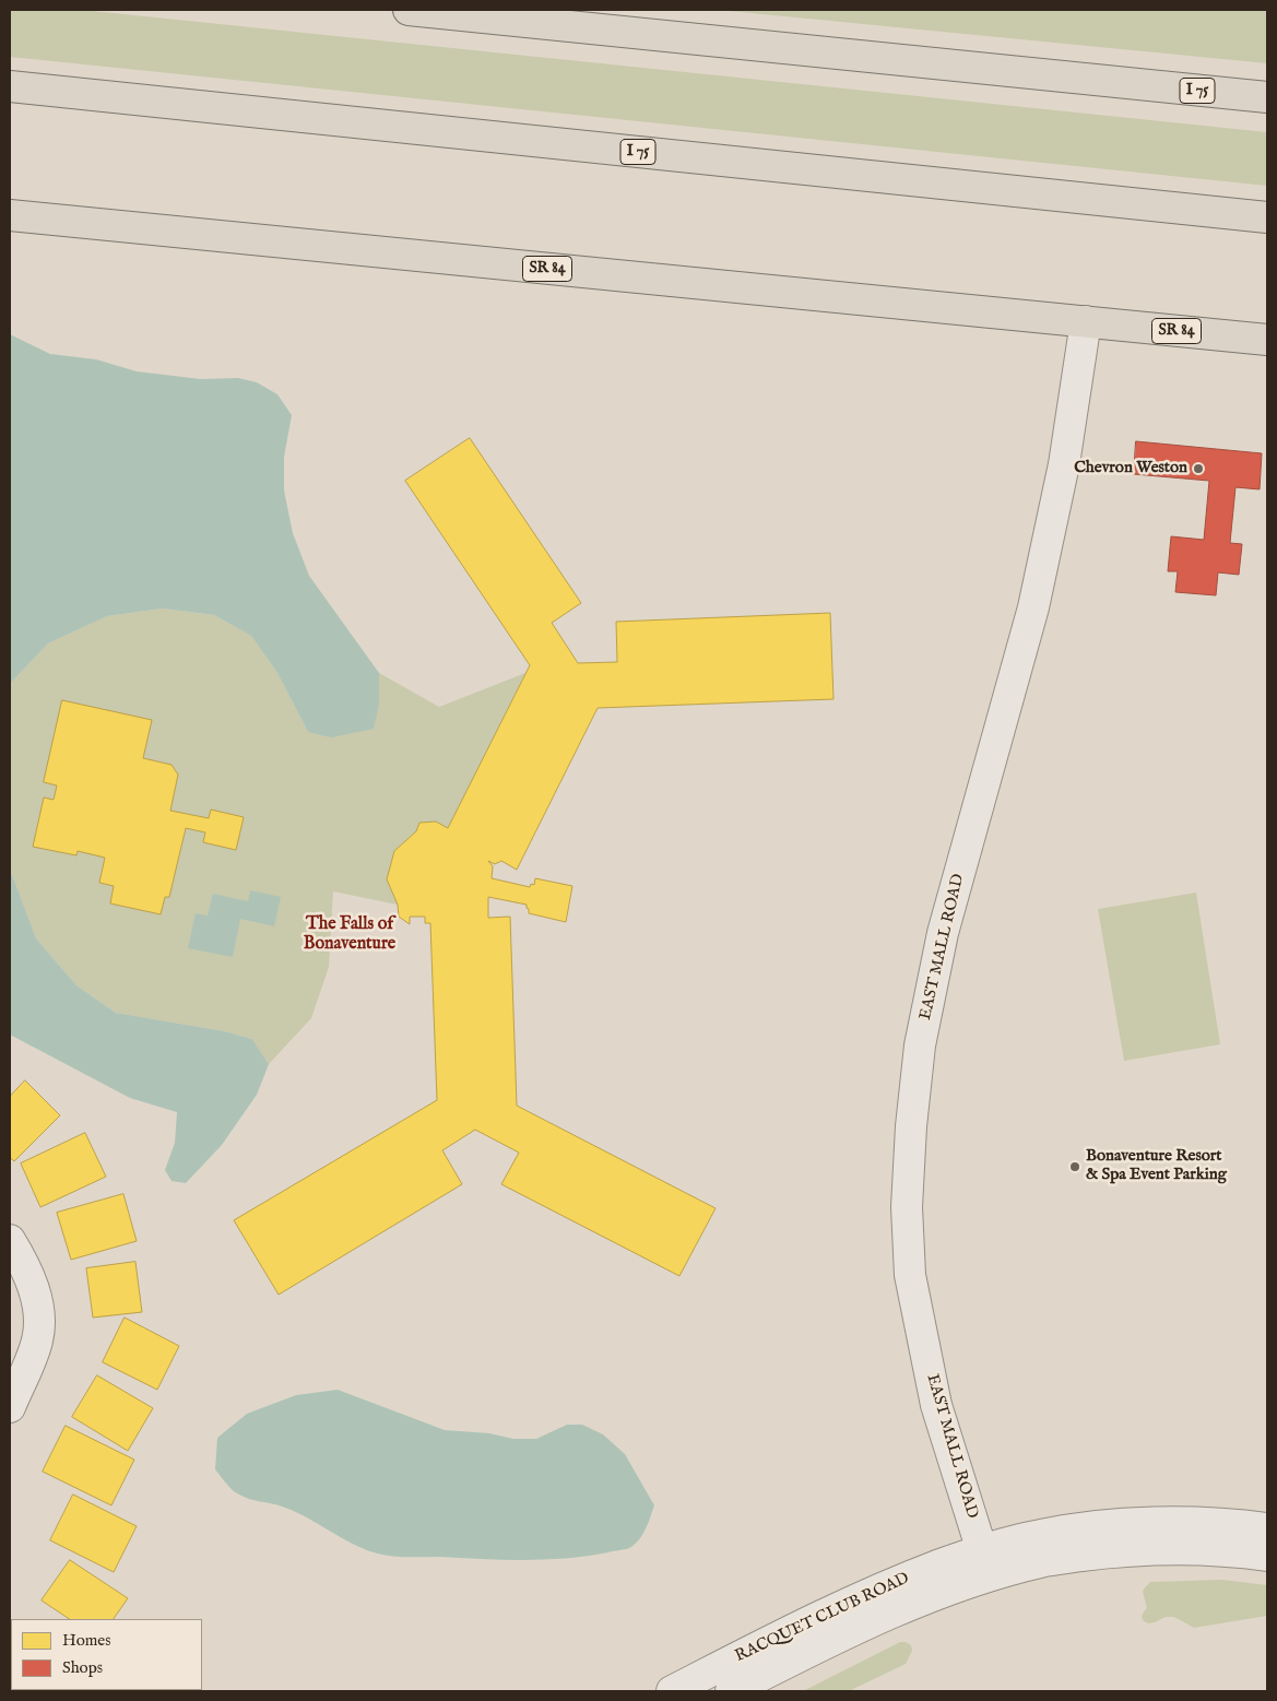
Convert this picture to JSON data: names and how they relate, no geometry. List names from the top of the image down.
{
  "streets": {
    "main road": ["I 75", "SR 84"],
    "street": ["EAST MALL ROAD", "RACQUET CLUB ROAD"]
  },
  "crossings": [
    ["SR 84", "EAST MALL ROAD"],
    ["EAST MALL ROAD", "RACQUET CLUB ROAD"]
  ],
  "districts": ["The Falls of Bonaventure"],
  "places": ["Chevron Weston", "Bonaventure Resort & Spa Event Parking"],
  "legend": ["Homes", "Shops"]
}
